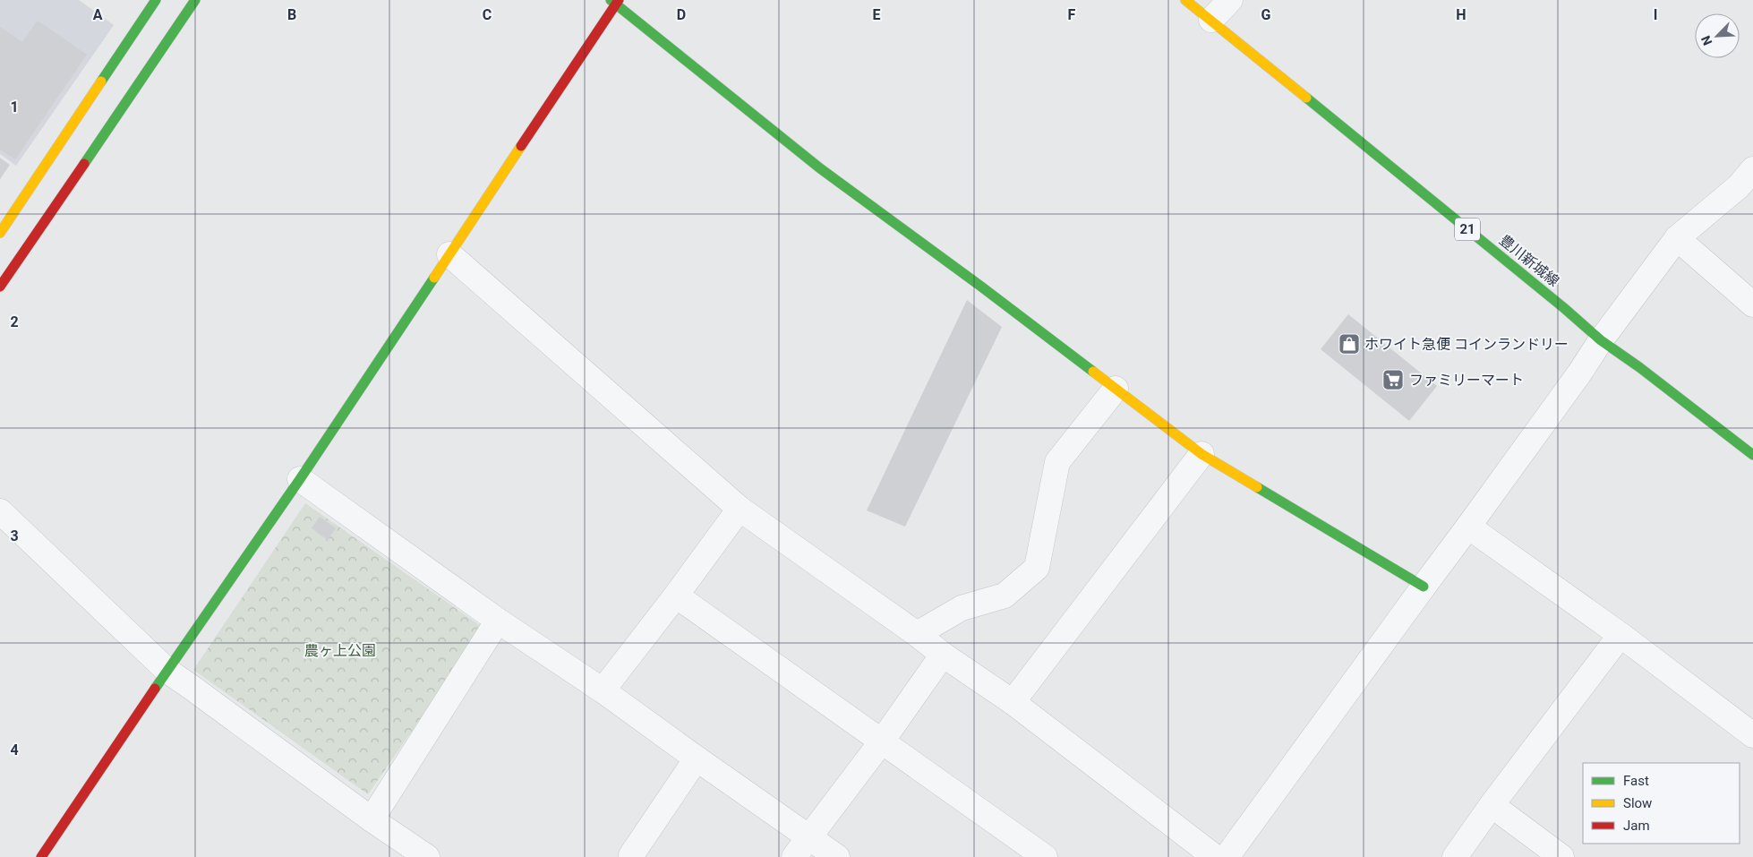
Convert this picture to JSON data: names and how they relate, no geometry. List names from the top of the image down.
{
  "streets": {
    "street": ["21", "豊川新城線"]
  },
  "parks": ["農ヶ上公園"],
  "places": {
    "shop": ["ホワイト急便 コインランドリー"],
    "supermarket": ["ファミリーマート"]
  },
  "legend": ["Fast", "Slow", "Jam"],
  "north": "bottom left",
  "grid": {
    "columns": [
      "A",
      "B",
      "C",
      "D",
      "E",
      "F",
      "G",
      "H",
      "I"
    ],
    "rows": [
      "1",
      "2",
      "3",
      "4"
    ]
  }
}
